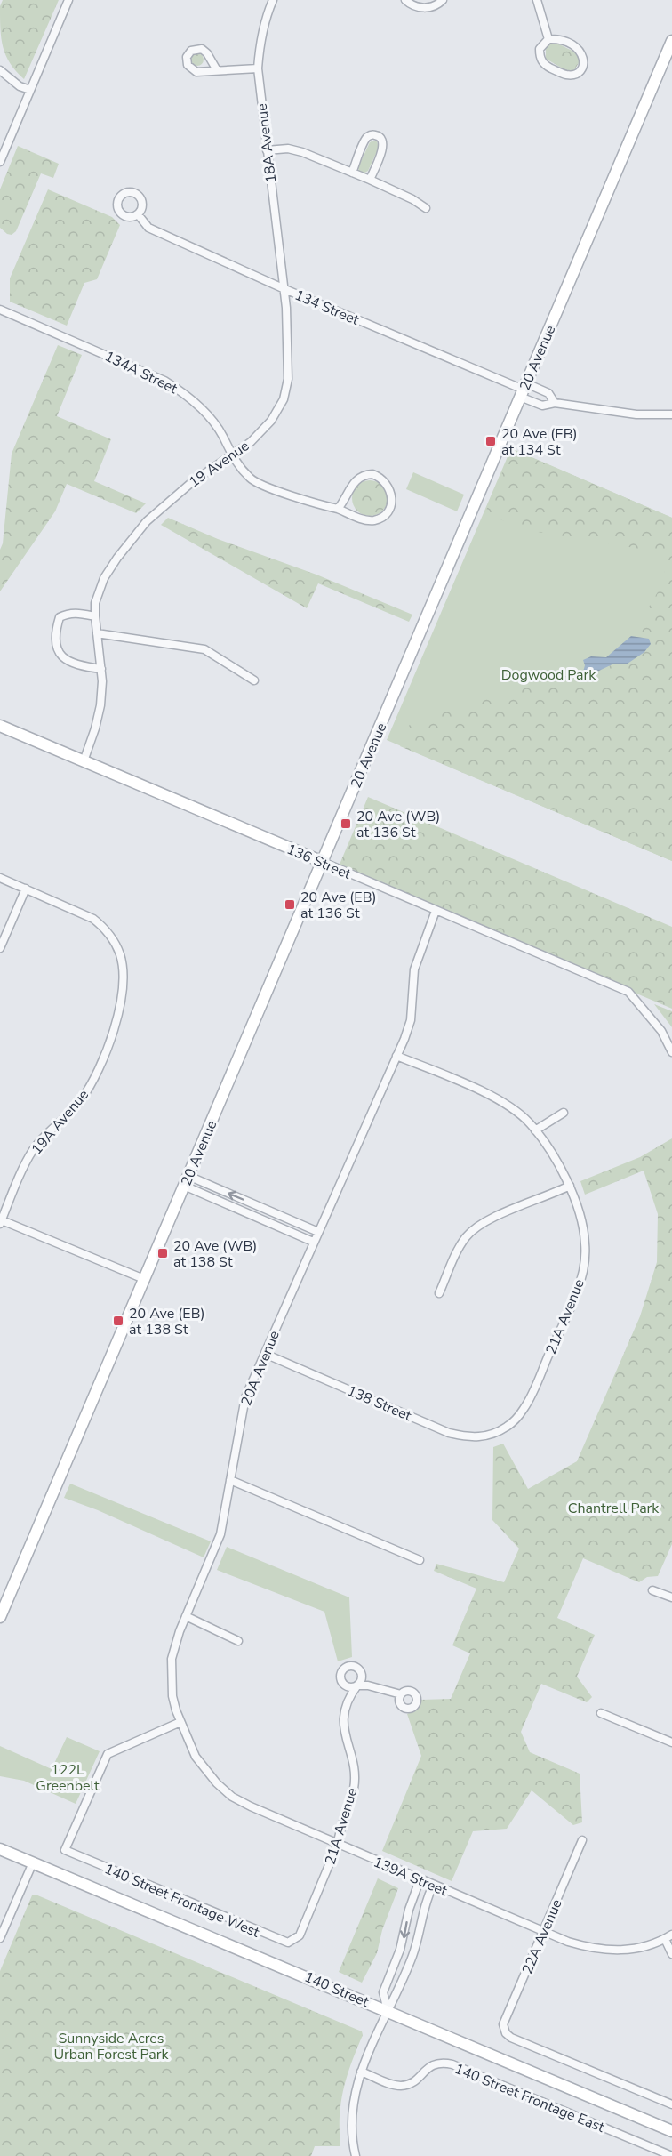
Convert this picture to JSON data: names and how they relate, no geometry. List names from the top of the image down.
{
  "streets": {
    "street": [
      "18A Avenue",
      "134 Street",
      "20 Avenue",
      "134A Street",
      "19 Avenue",
      "136 Street",
      "19A Avenue",
      "21A Avenue",
      "20A Avenue",
      "138 Street",
      "139A Street",
      "140 Street Frontage West",
      "22A Avenue",
      "140 Street",
      "140 Street Frontage East"
    ]
  },
  "crossings": [
    ["18A Avenue", "134 Street"],
    ["18A Avenue", "19 Avenue"],
    ["134 Street", "20 Avenue"],
    ["134 Street", "19 Avenue"],
    ["20 Avenue", "136 Street"],
    ["134A Street", "19 Avenue"],
    ["19 Avenue", "136 Street"],
    ["136 Street", "20A Avenue"],
    ["21A Avenue", "20A Avenue"],
    ["21A Avenue", "138 Street"],
    ["21A Avenue", "139A Street"],
    ["21A Avenue", "140 Street Frontage West"],
    ["20A Avenue", "138 Street"],
    ["20A Avenue", "139A Street"],
    ["20A Avenue", "140 Street Frontage West"],
    ["139A Street", "140 Street Frontage West"],
    ["139A Street", "22A Avenue"]
  ],
  "parks": [
    "Dogwood Park",
    "Chantrell Park",
    "122L Greenbelt",
    "Sunnyside Acres Urban Forest Park"
  ],
  "places": {
    "transit": [
      "20 Ave (EB) at 134 St",
      "20 Ave (WB) at 136 St",
      "20 Ave (EB) at 136 St",
      "20 Ave (WB) at 138 St",
      "20 Ave (EB) at 138 St"
    ]
  }
}
